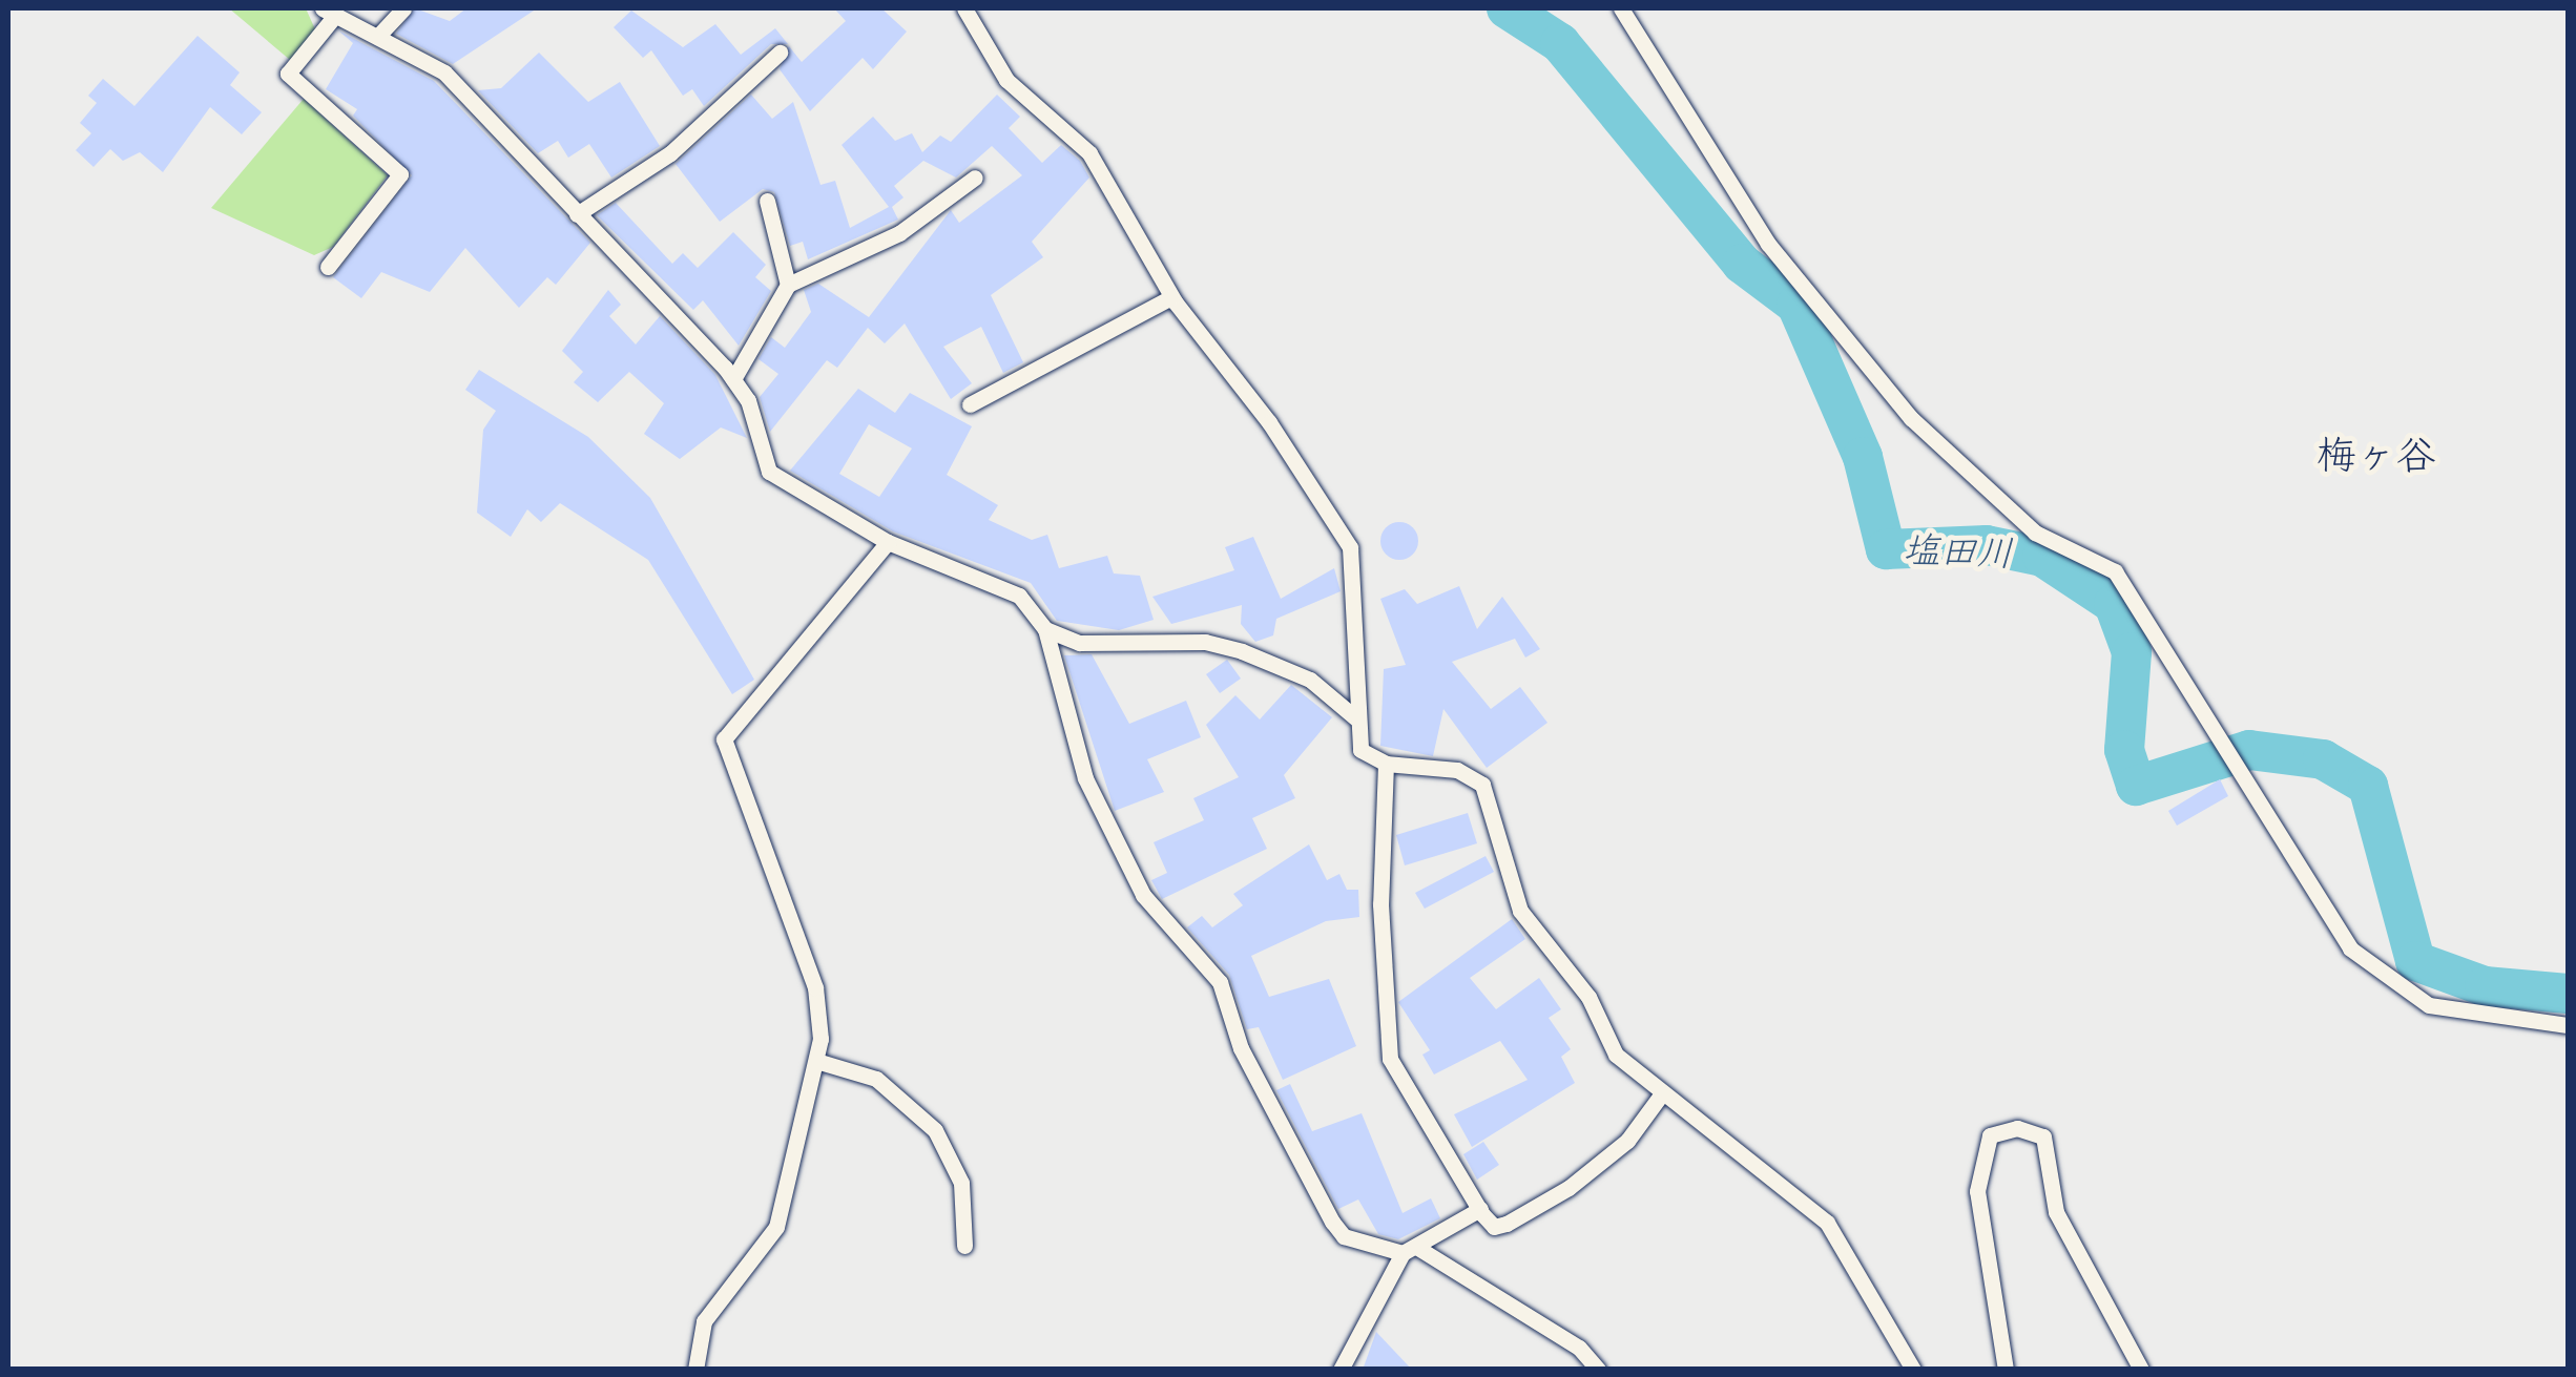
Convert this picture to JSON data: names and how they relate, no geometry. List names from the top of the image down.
{
  "districts": ["梅ヶ谷"],
  "water": ["塩田川"]
}
